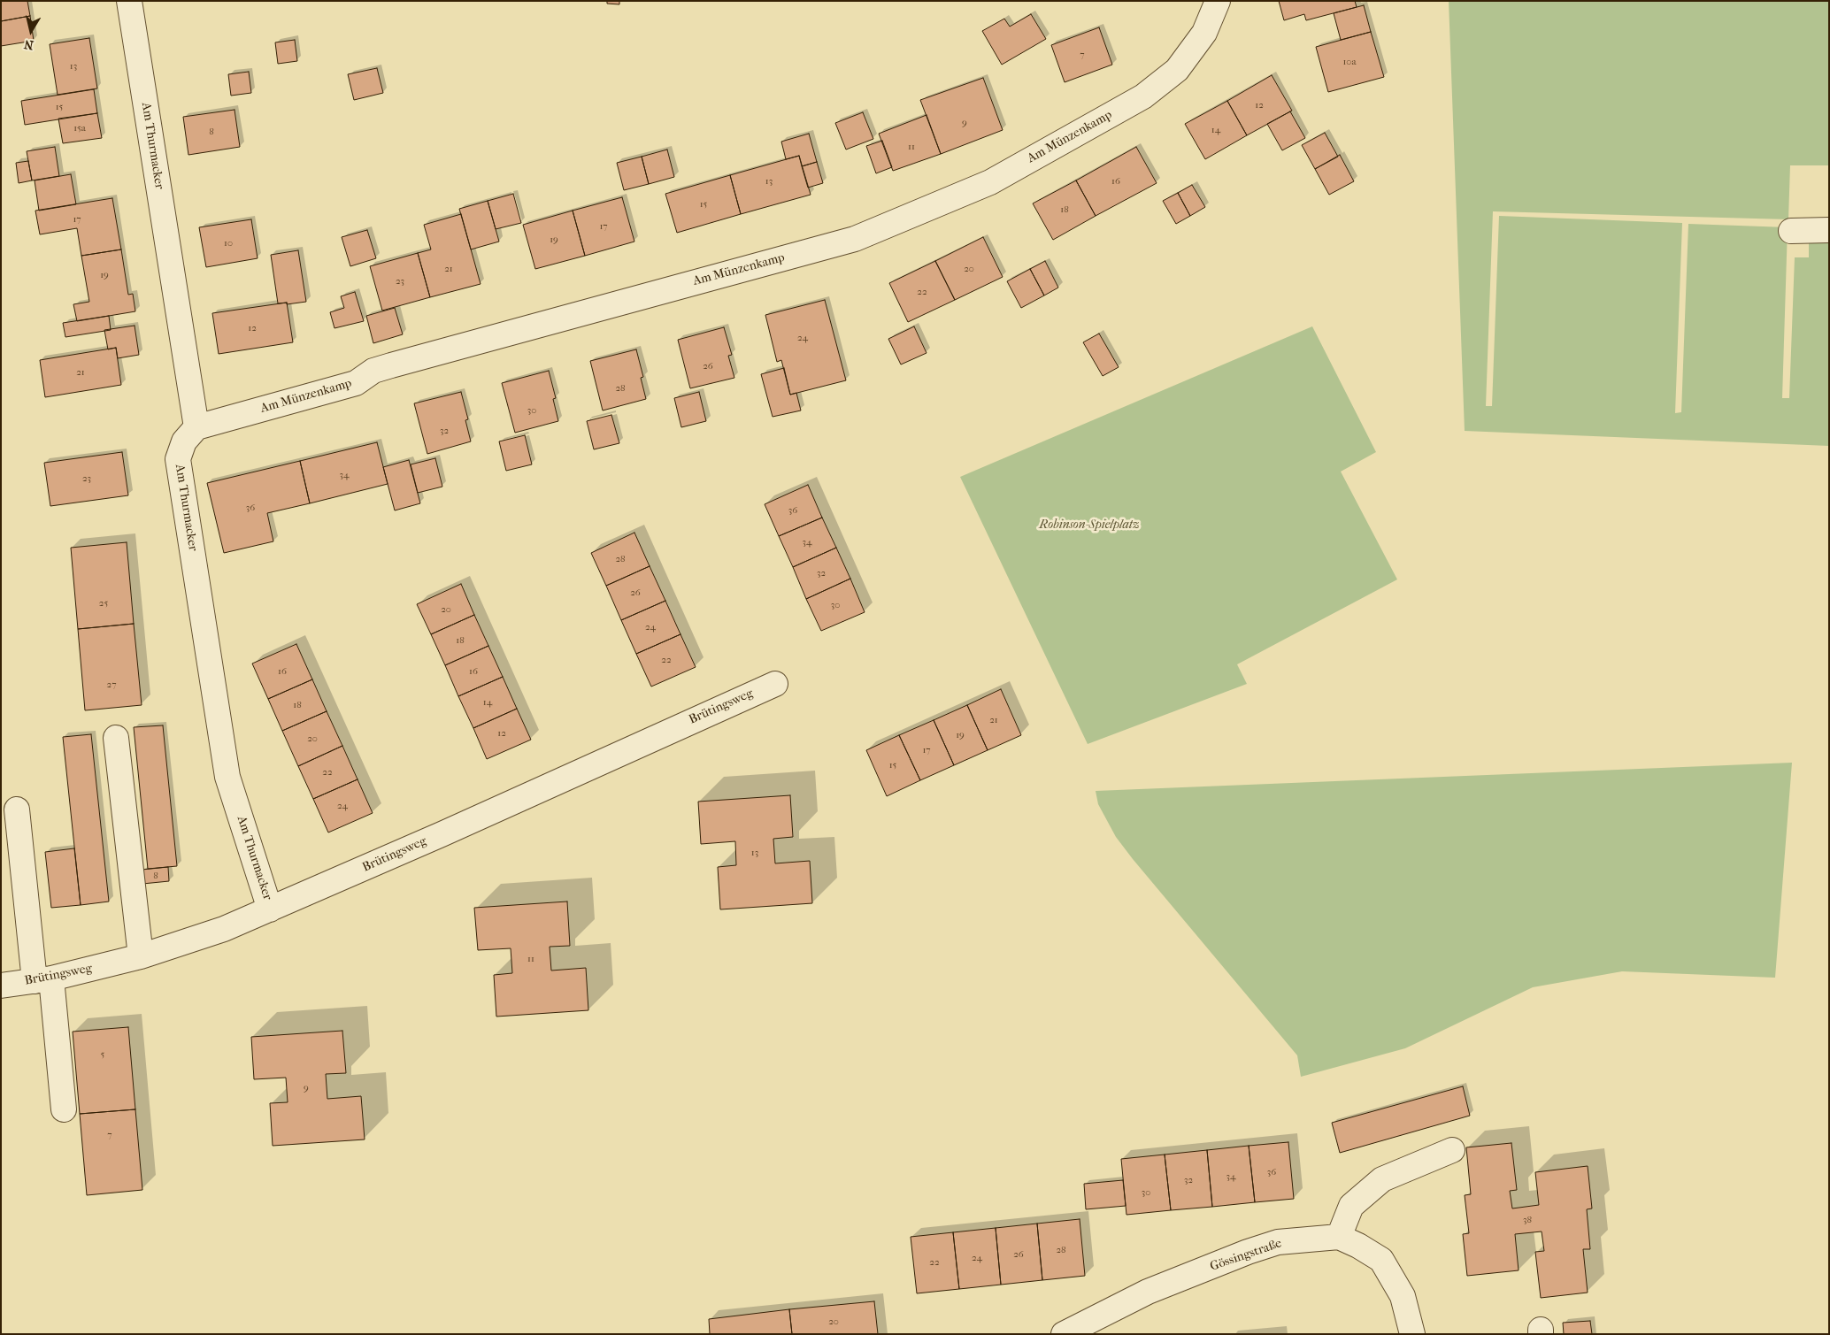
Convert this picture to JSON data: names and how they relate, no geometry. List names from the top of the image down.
{
  "streets": {
    "street": [
      "Am Münzenkamp",
      "Am Thurmacker",
      "Brütingsweg",
      "Gössingstraße"
    ]
  },
  "crossings": [
    ["Am Münzenkamp", "Am Thurmacker"],
    ["Am Thurmacker", "Brütingsweg"]
  ],
  "parks": ["Robinson-Spielplatz"],
  "house_numbers": [
    "7",
    "10a",
    "13",
    "12",
    "15",
    "9",
    "15a",
    "14",
    "8",
    "11",
    "13",
    "16",
    "15",
    "18",
    "17",
    "17",
    "19",
    "10",
    "21",
    "20",
    "19",
    "23",
    "22",
    "12",
    "24",
    "26",
    "21",
    "28",
    "30",
    "32",
    "34",
    "23",
    "36",
    "36",
    "34",
    "28",
    "32",
    "26",
    "25",
    "30",
    "20",
    "24",
    "18",
    "22",
    "16",
    "16",
    "27",
    "14",
    "18",
    "21",
    "12",
    "19",
    "20",
    "17",
    "15",
    "22",
    "24",
    "13",
    "8",
    "11",
    "5",
    "9",
    "7",
    "36",
    "34",
    "32",
    "30",
    "38",
    "28",
    "26",
    "24",
    "22",
    "20"
  ],
  "north": "bottom"
}
